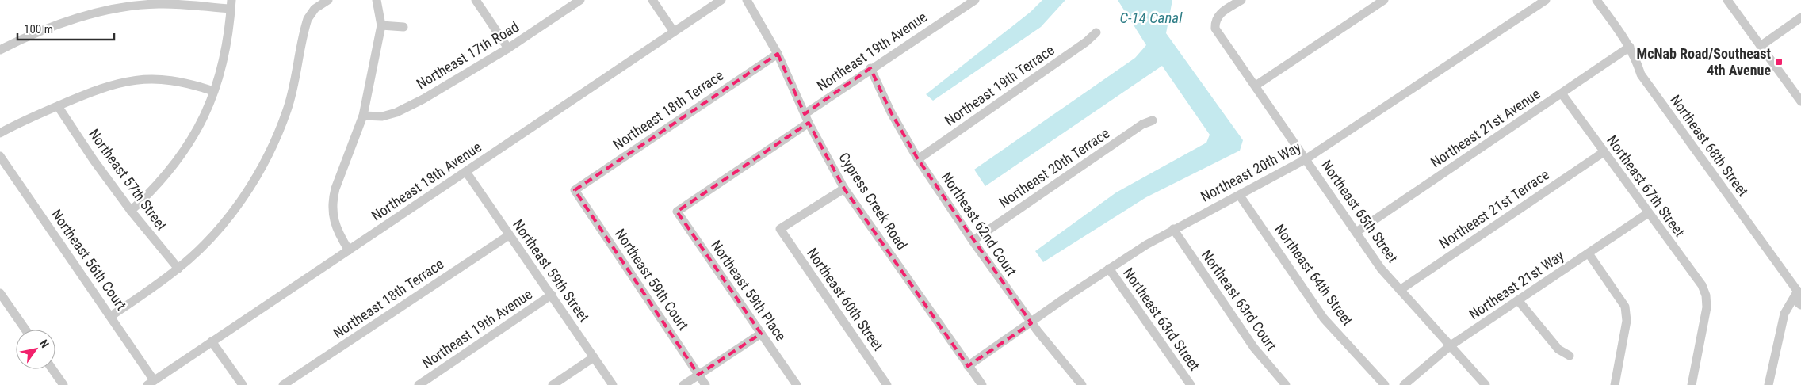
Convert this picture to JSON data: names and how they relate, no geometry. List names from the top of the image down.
{
  "streets": {
    "street": [
      "Northeast 19th Avenue",
      "Northeast 17th Road",
      "Northeast 19th Terrace",
      "Northeast 18th Terrace",
      "Northeast 21st Avenue",
      "Northeast 68th Street",
      "Northeast 20th Terrace",
      "Northeast 20th Way",
      "Northeast 57th Street",
      "Northeast 18th Avenue",
      "Northeast 67th Street",
      "Cypress Creek Road",
      "Northeast 21st Terrace",
      "Northeast 65th Street",
      "Northeast 62nd Court",
      "Northeast 56th Court",
      "Northeast 59th Street",
      "Northeast 64th Street",
      "Northeast 59th Court",
      "Northeast 21st Way",
      "Northeast 59th Place",
      "Northeast 60th Street",
      "Northeast 63rd Court",
      "Northeast 63rd Street"
    ]
  },
  "crossings": [
    ["Northeast 19th Avenue", "Cypress Creek Road"],
    ["Northeast 19th Avenue", "Northeast 62nd Court"],
    ["Northeast 19th Avenue", "Northeast 59th Street"],
    ["Northeast 19th Terrace", "Northeast 62nd Court"],
    ["Northeast 18th Terrace", "Cypress Creek Road"],
    ["Northeast 18th Terrace", "Northeast 59th Street"],
    ["Northeast 18th Terrace", "Northeast 59th Court"],
    ["Northeast 21st Avenue", "Northeast 68th Street"],
    ["Northeast 21st Avenue", "Northeast 67th Street"],
    ["Northeast 21st Avenue", "Northeast 65th Street"],
    ["Northeast 20th Terrace", "Northeast 62nd Court"],
    ["Northeast 20th Way", "Cypress Creek Road"],
    ["Northeast 20th Way", "Northeast 65th Street"],
    ["Northeast 20th Way", "Northeast 62nd Court"],
    ["Northeast 20th Way", "Northeast 64th Street"],
    ["Northeast 20th Way", "Northeast 63rd Court"],
    ["Northeast 20th Way", "Northeast 63rd Street"],
    ["Northeast 18th Avenue", "Northeast 56th Court"],
    ["Northeast 18th Avenue", "Northeast 59th Street"],
    ["Northeast 67th Street", "Northeast 21st Terrace"],
    ["Northeast 67th Street", "Northeast 21st Way"],
    ["Cypress Creek Road", "Northeast 59th Place"],
    ["Cypress Creek Road", "Northeast 60th Street"],
    ["Northeast 21st Terrace", "Northeast 65th Street"],
    ["Northeast 65th Street", "Northeast 21st Way"]
  ],
  "water": ["C-14 Canal"],
  "places": {
    "transit": ["McNab Road/Southeast 4th Avenue"]
  },
  "scale_bar": "100 m",
  "north": "top right"
}
